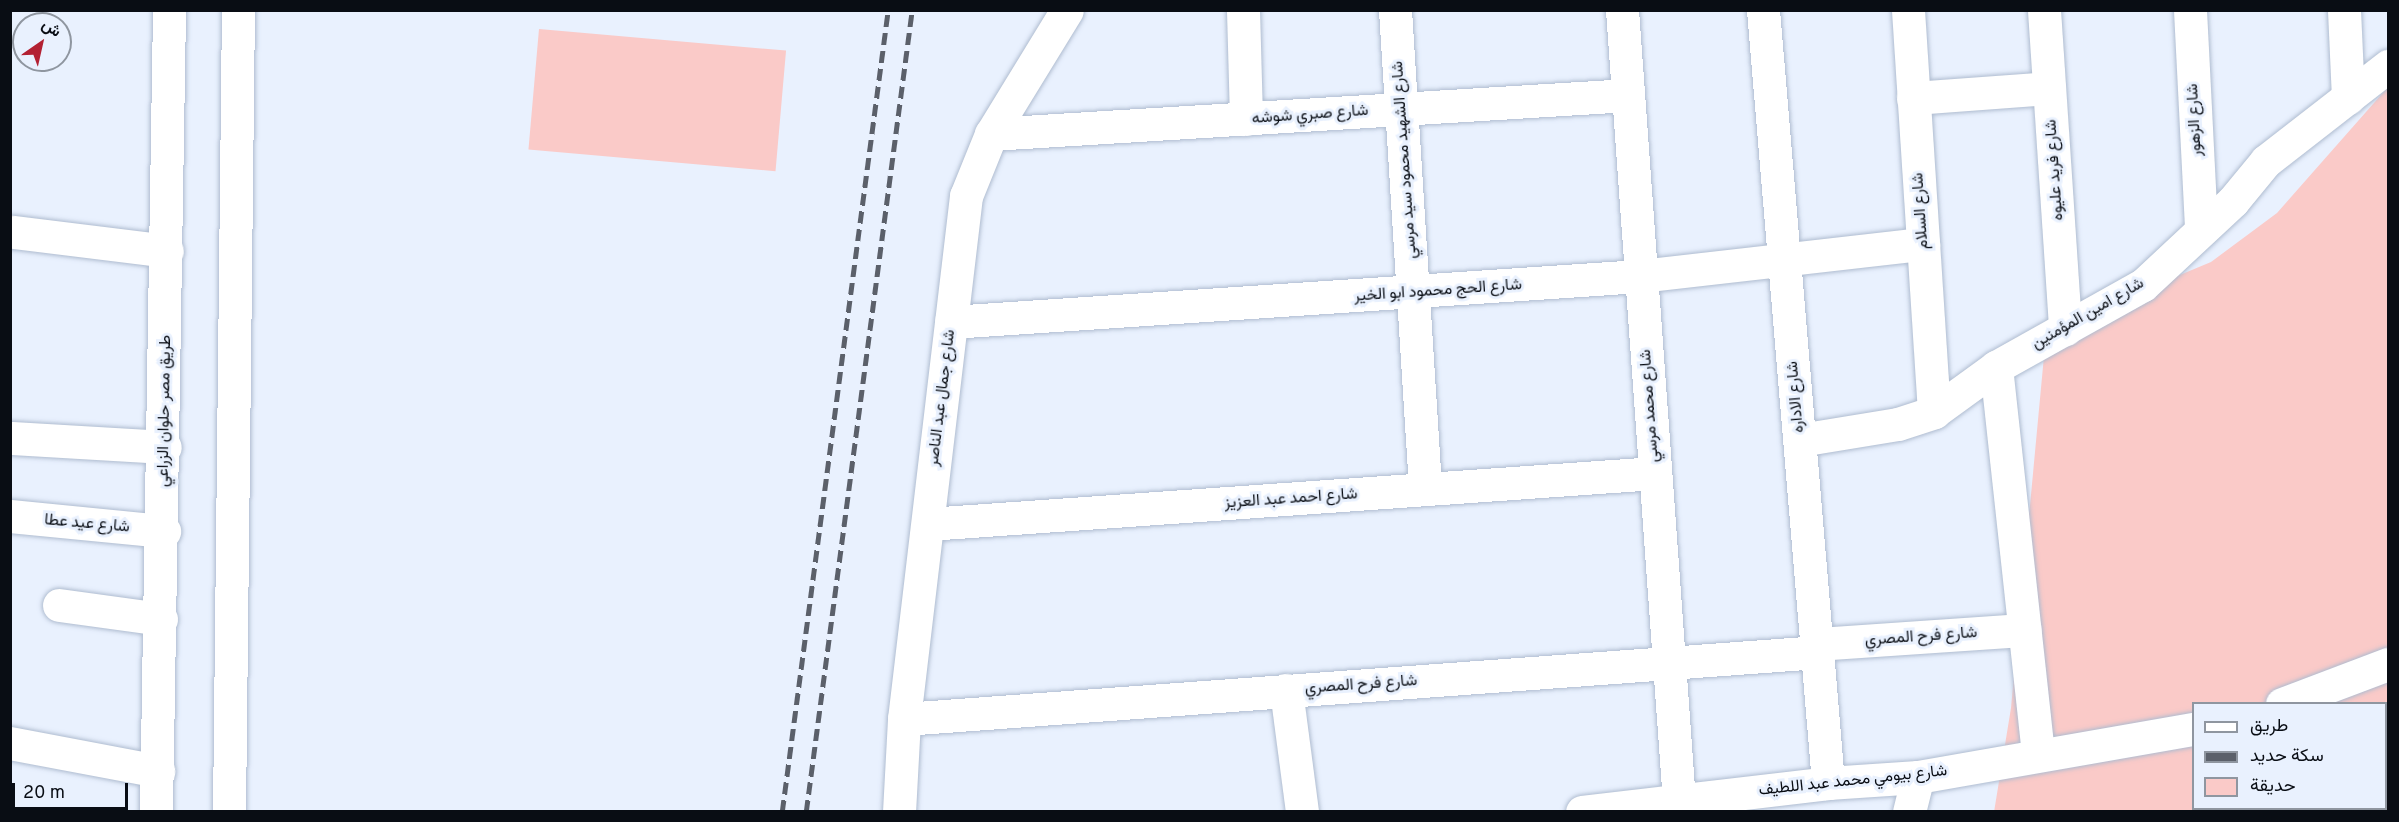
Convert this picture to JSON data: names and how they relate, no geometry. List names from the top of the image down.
{
  "streets": {
    "street": [
      "شارع صبري شوشه",
      "شارع الزهور",
      "شارع الشهيد محمود سيد مرسي",
      "شارع فريد عليوه",
      "شارع السلام",
      "شارع الحج محمود ابو الخير",
      "شارع امين المؤمنين",
      "شارع الاداره",
      "شارع جمال عبد الناصر",
      "شارع محمد مرسي",
      "طريق مصر حلوان الزراعي",
      "شارع احمد عبد العزيز",
      "شارع عيد عطا",
      "شارع فرح المصري",
      "شارع بيومي محمد عبد اللطيف"
    ]
  },
  "crossings": [
    ["شارع صبري شوشه", "شارع الشهيد محمود سيد مرسي"],
    ["شارع صبري شوشه", "شارع جمال عبد الناصر"],
    ["شارع صبري شوشه", "شارع محمد مرسي"],
    ["شارع الزهور", "شارع امين المؤمنين"],
    ["شارع الشهيد محمود سيد مرسي", "شارع الحج محمود ابو الخير"],
    ["شارع الشهيد محمود سيد مرسي", "شارع احمد عبد العزيز"],
    ["شارع فريد عليوه", "شارع امين المؤمنين"],
    ["شارع السلام", "شارع الحج محمود ابو الخير"],
    ["شارع السلام", "شارع امين المؤمنين"],
    ["شارع الحج محمود ابو الخير", "شارع الاداره"],
    ["شارع الحج محمود ابو الخير", "شارع جمال عبد الناصر"],
    ["شارع الحج محمود ابو الخير", "شارع محمد مرسي"],
    ["شارع امين المؤمنين", "شارع الاداره"],
    ["شارع الاداره", "شارع فرح المصري"],
    ["شارع الاداره", "شارع بيومي محمد عبد اللطيف"],
    ["شارع جمال عبد الناصر", "شارع احمد عبد العزيز"],
    ["شارع جمال عبد الناصر", "شارع فرح المصري"],
    ["شارع محمد مرسي", "شارع احمد عبد العزيز"],
    ["شارع محمد مرسي", "شارع فرح المصري"],
    ["شارع محمد مرسي", "شارع بيومي محمد عبد اللطيف"],
    ["طريق مصر حلوان الزراعي", "شارع عيد عطا"]
  ],
  "legend": ["طريق", "سكة حديد", "حديقة"],
  "scale_bar": "20 m",
  "north": "top right"
}
